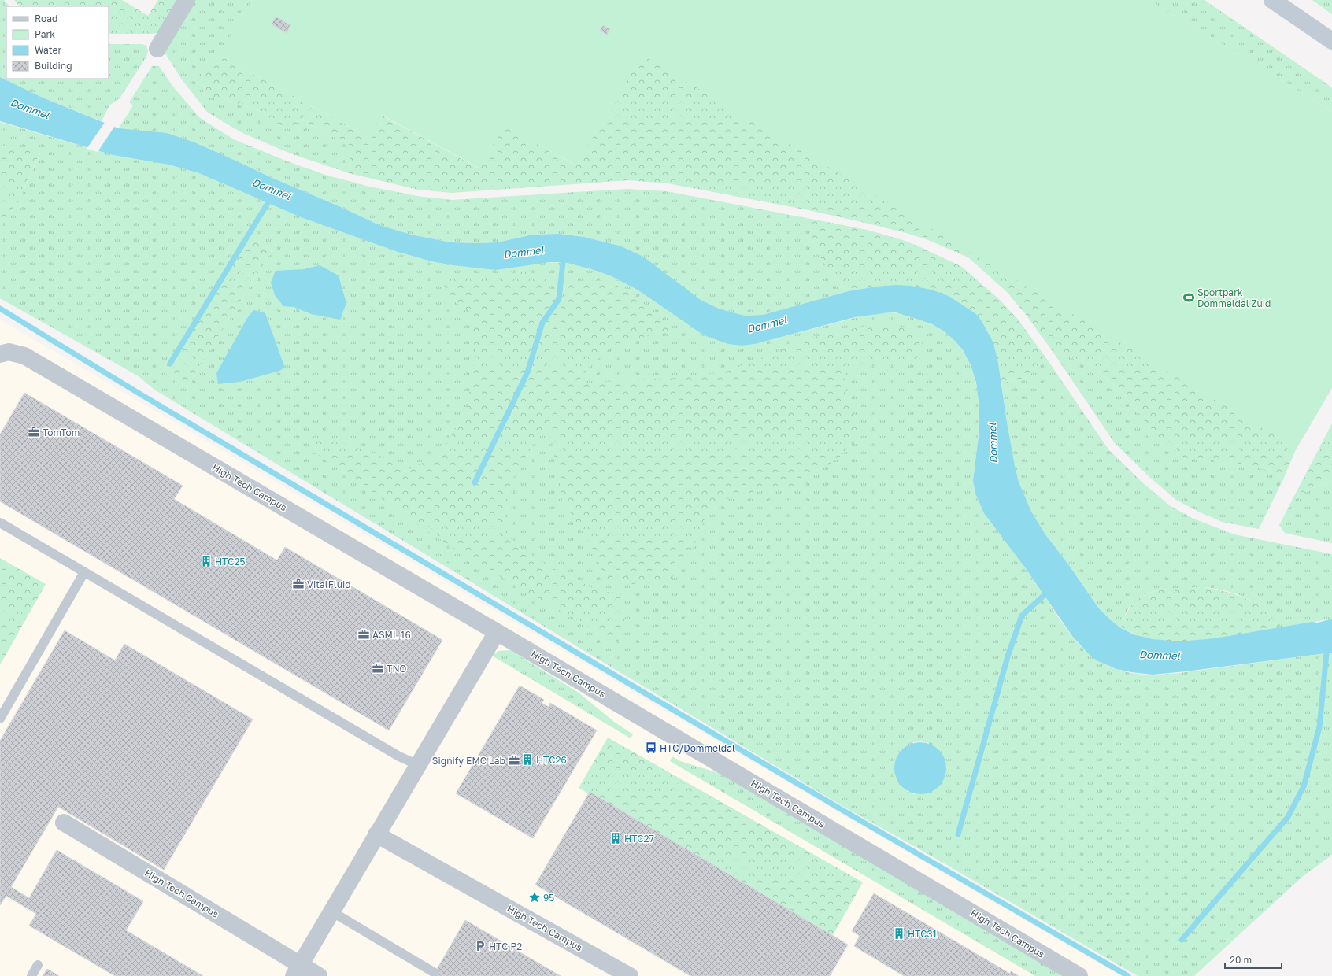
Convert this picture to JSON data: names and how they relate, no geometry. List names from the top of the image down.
{
  "streets": {
    "street": ["High Tech Campus"]
  },
  "water": ["Dommel"],
  "places": {
    "sports": ["Sportpark Dommeldal Zuid"],
    "office": [
      "TomTom",
      "VitalFluid",
      "ASML 16",
      "TNO",
      "Signify EMC Lab"
    ],
    "building": [
      "HTC25",
      "HTC26",
      "HTC27",
      "HTC31"
    ],
    "bus stop": ["HTC/Dommeldal"],
    "place": ["95"],
    "parking": ["HTC P2"]
  },
  "legend": [
    "Road",
    "Park",
    "Water",
    "Building"
  ],
  "scale_bar": "20 m"
}
